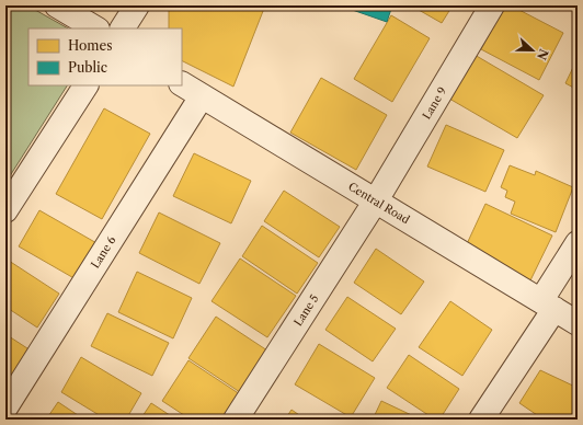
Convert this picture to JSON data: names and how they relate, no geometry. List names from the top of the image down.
{
  "streets": {
    "street": [
      "Lane 9",
      "Central Road",
      "Lane 6",
      "Lane 5"
    ]
  },
  "crossings": [
    ["Lane 9", "Central Road"],
    ["Lane 9", "Lane 5"],
    ["Central Road", "Lane 6"],
    ["Central Road", "Lane 5"]
  ],
  "legend": ["Homes", "Public"],
  "north": "right"
}
